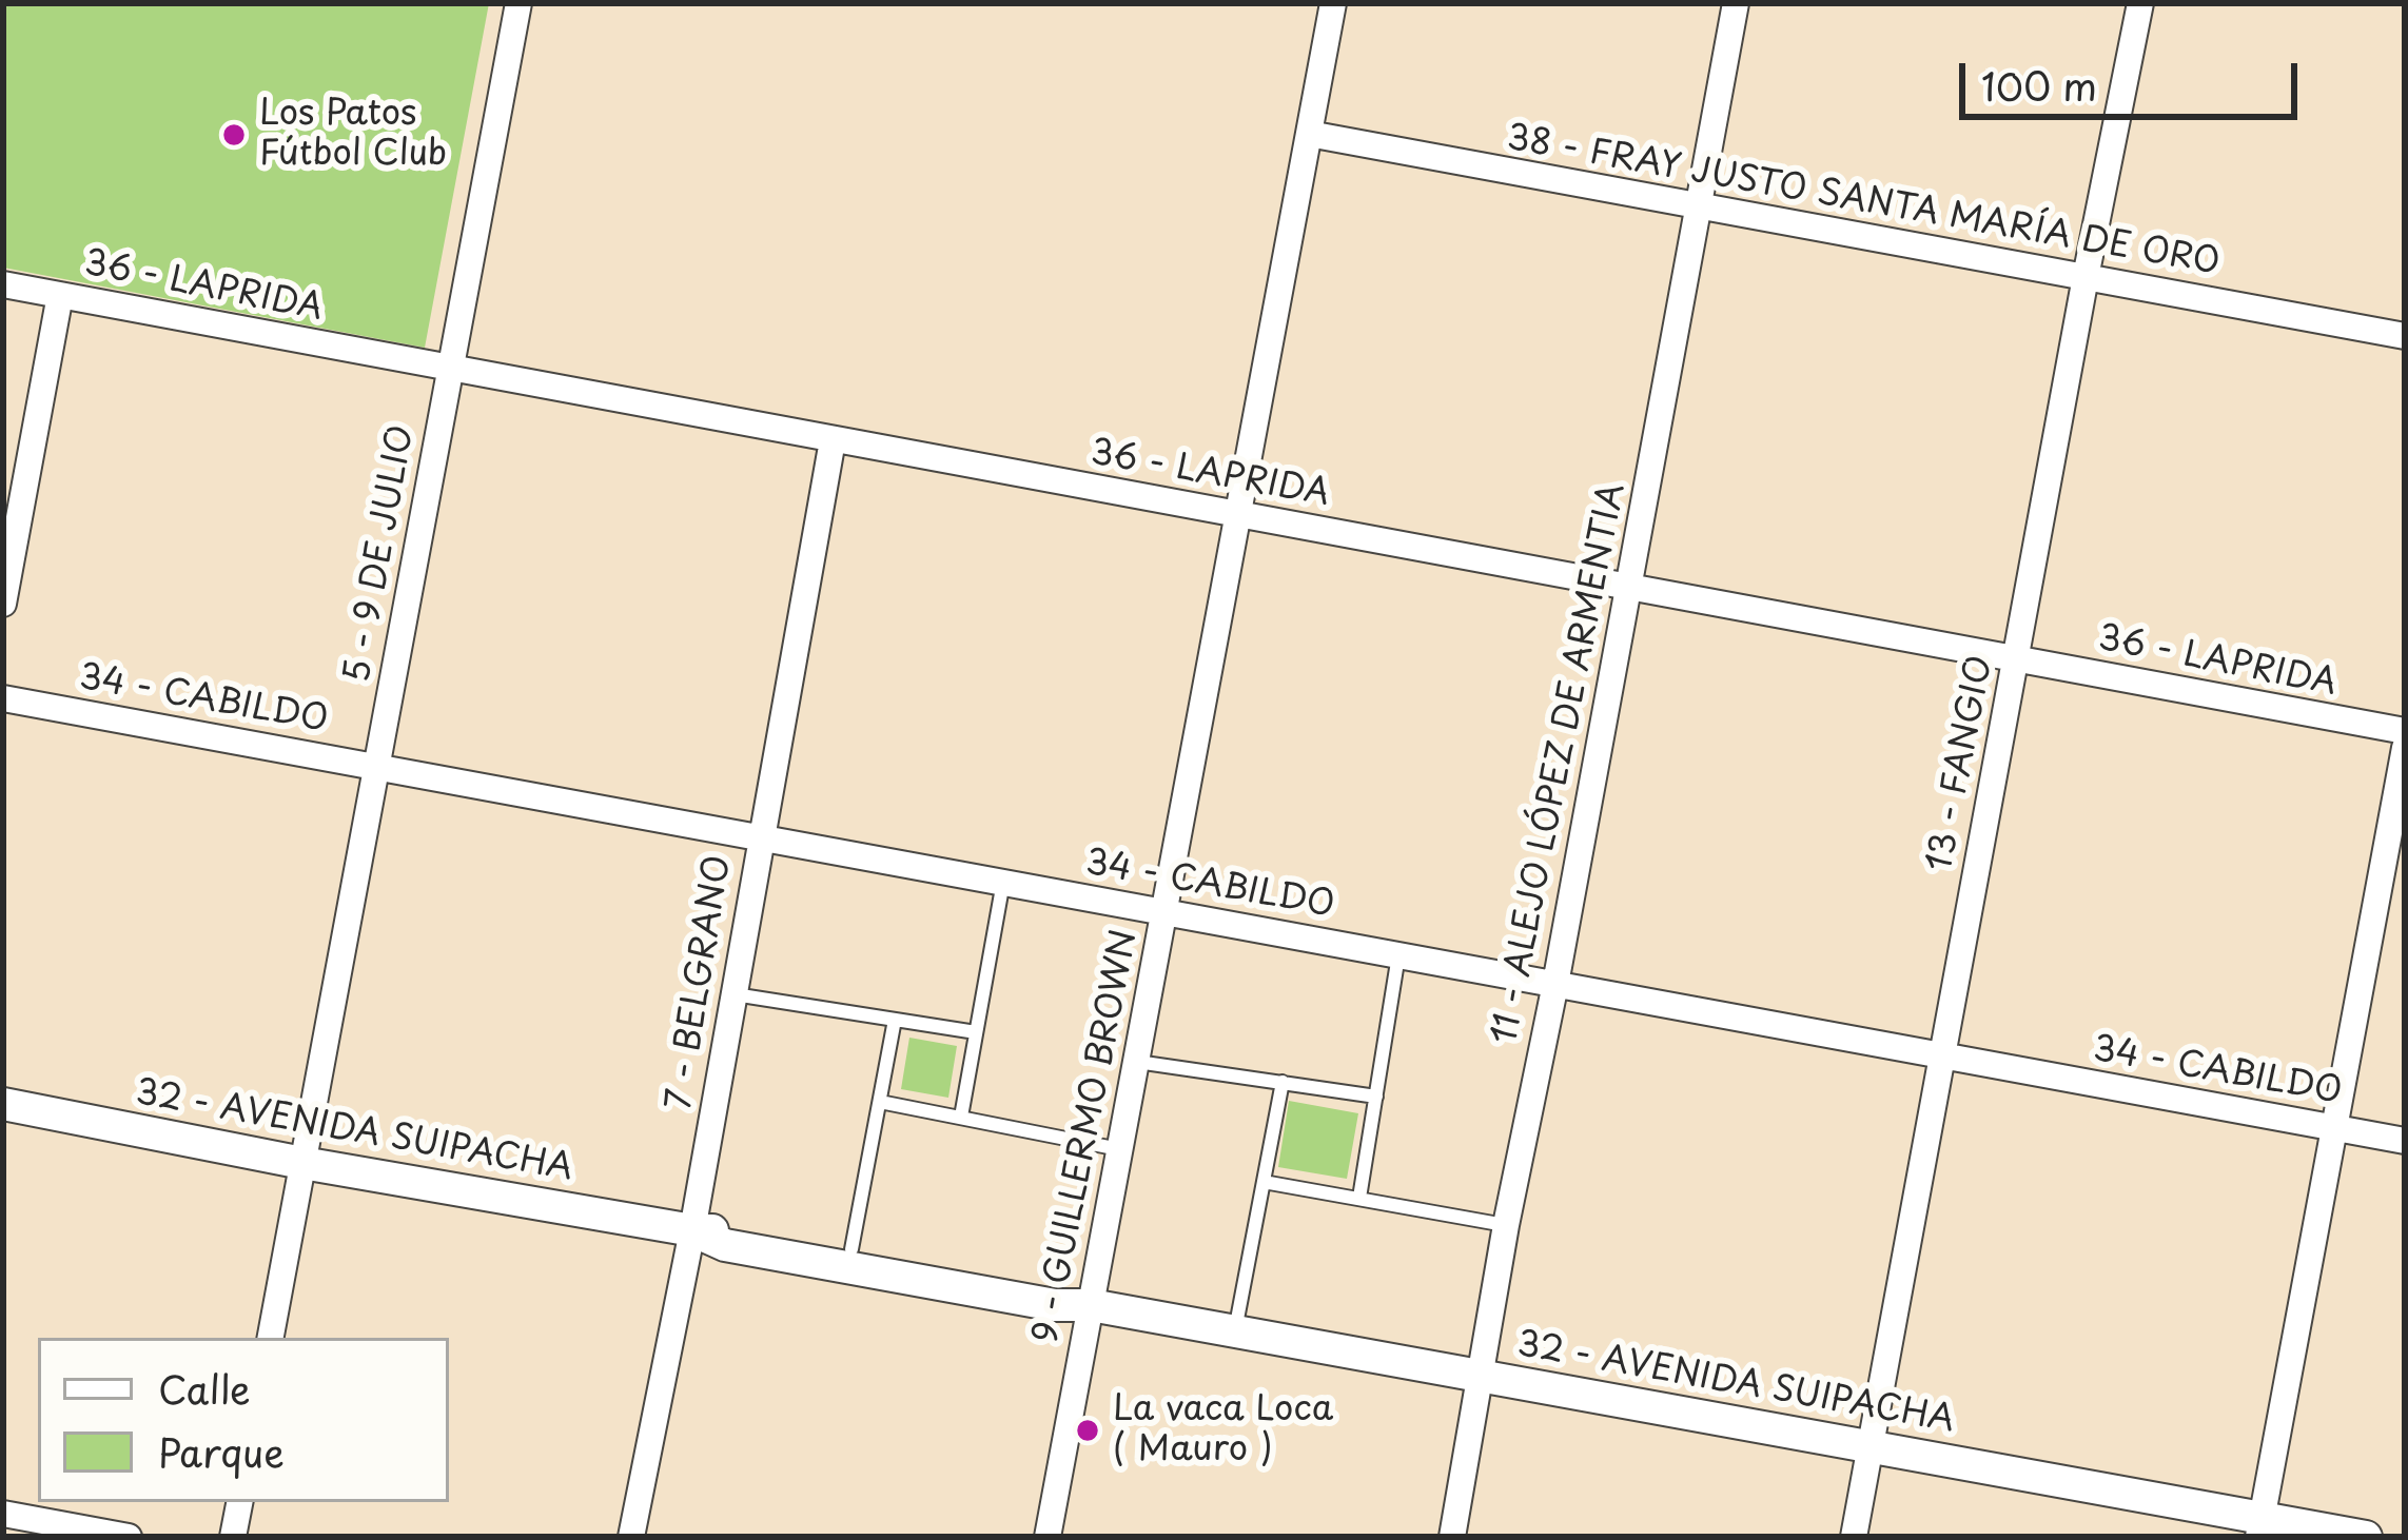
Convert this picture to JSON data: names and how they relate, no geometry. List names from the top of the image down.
{
  "streets": {
    "street": [
      "38 - FRAY JUSTO SANTA MARÍA DE ORO",
      "36 - LAPRIDA",
      "5 - 9 DE JULIO",
      "34 - CABILDO",
      "11 - ALEJO LÓPEZ DE ARMENTIA",
      "13 - FANGIO",
      "7 - BELGRANO",
      "32 - AVENIDA SUIPACHA",
      "9 - GUILLERMO BROWN"
    ]
  },
  "crossings": [
    ["38 - FRAY JUSTO SANTA MARÍA DE ORO", "11 - ALEJO LÓPEZ DE ARMENTIA"],
    ["38 - FRAY JUSTO SANTA MARÍA DE ORO", "13 - FANGIO"],
    ["38 - FRAY JUSTO SANTA MARÍA DE ORO", "9 - GUILLERMO BROWN"],
    ["36 - LAPRIDA", "5 - 9 DE JULIO"],
    ["36 - LAPRIDA", "11 - ALEJO LÓPEZ DE ARMENTIA"],
    ["36 - LAPRIDA", "13 - FANGIO"],
    ["36 - LAPRIDA", "7 - BELGRANO"],
    ["36 - LAPRIDA", "9 - GUILLERMO BROWN"],
    ["5 - 9 DE JULIO", "34 - CABILDO"],
    ["5 - 9 DE JULIO", "32 - AVENIDA SUIPACHA"],
    ["34 - CABILDO", "11 - ALEJO LÓPEZ DE ARMENTIA"],
    ["34 - CABILDO", "13 - FANGIO"],
    ["34 - CABILDO", "7 - BELGRANO"],
    ["34 - CABILDO", "9 - GUILLERMO BROWN"],
    ["11 - ALEJO LÓPEZ DE ARMENTIA", "32 - AVENIDA SUIPACHA"],
    ["13 - FANGIO", "32 - AVENIDA SUIPACHA"],
    ["7 - BELGRANO", "32 - AVENIDA SUIPACHA"],
    ["32 - AVENIDA SUIPACHA", "9 - GUILLERMO BROWN"]
  ],
  "places": ["Los Patos Fútbol Club", "La vaca Loca ( Mauro )"],
  "legend": ["Calle", "Parque"],
  "scale_bar": "100 m"
}
